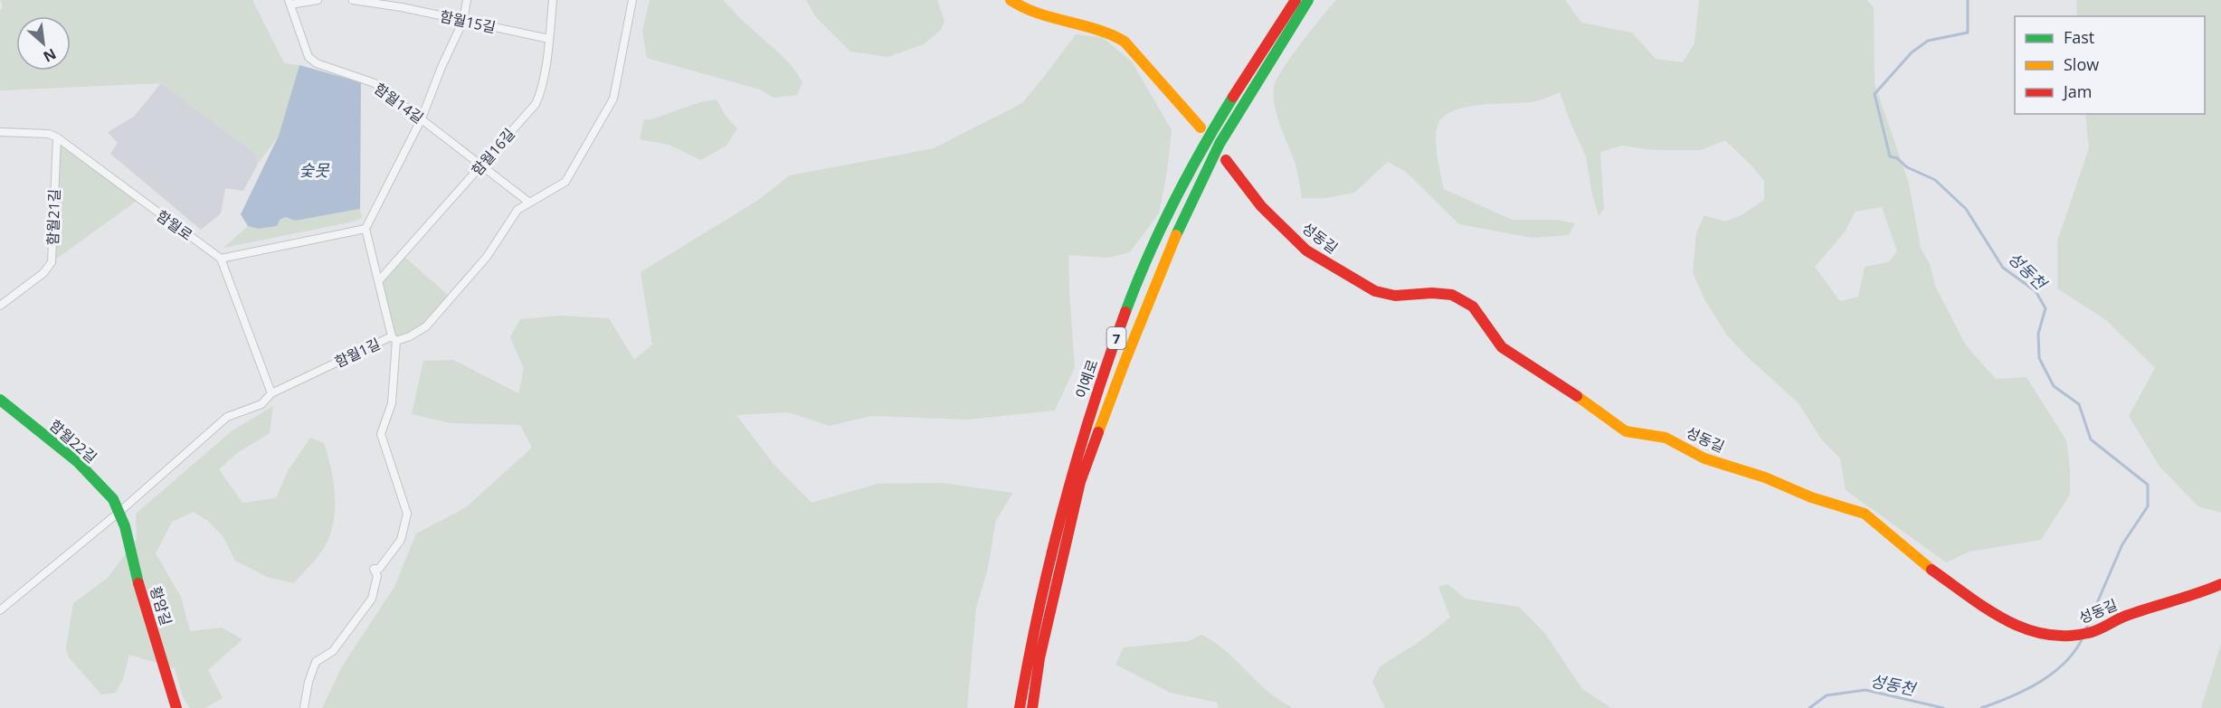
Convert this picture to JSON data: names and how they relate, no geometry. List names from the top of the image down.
{
  "streets": {
    "main road": [
      "성동길",
      "7",
      "이예로",
      "함월22길",
      "황암길"
    ],
    "street": [
      "함월15길",
      "함월14길",
      "함월16길",
      "함월21길",
      "함월로",
      "함월1길"
    ]
  },
  "crossings": [
    ["함월15길", "함월16길"],
    ["함월14길", "함월16길"],
    ["함월14길", "함월1길"],
    ["함월21길", "함월로"],
    ["함월1길", "함월22길"],
    ["함월1길", "황암길"],
    ["함월22길", "황암길"]
  ],
  "water": ["숯못", "성동천"],
  "legend": ["Fast", "Slow", "Jam"],
  "north": "bottom right"
}
